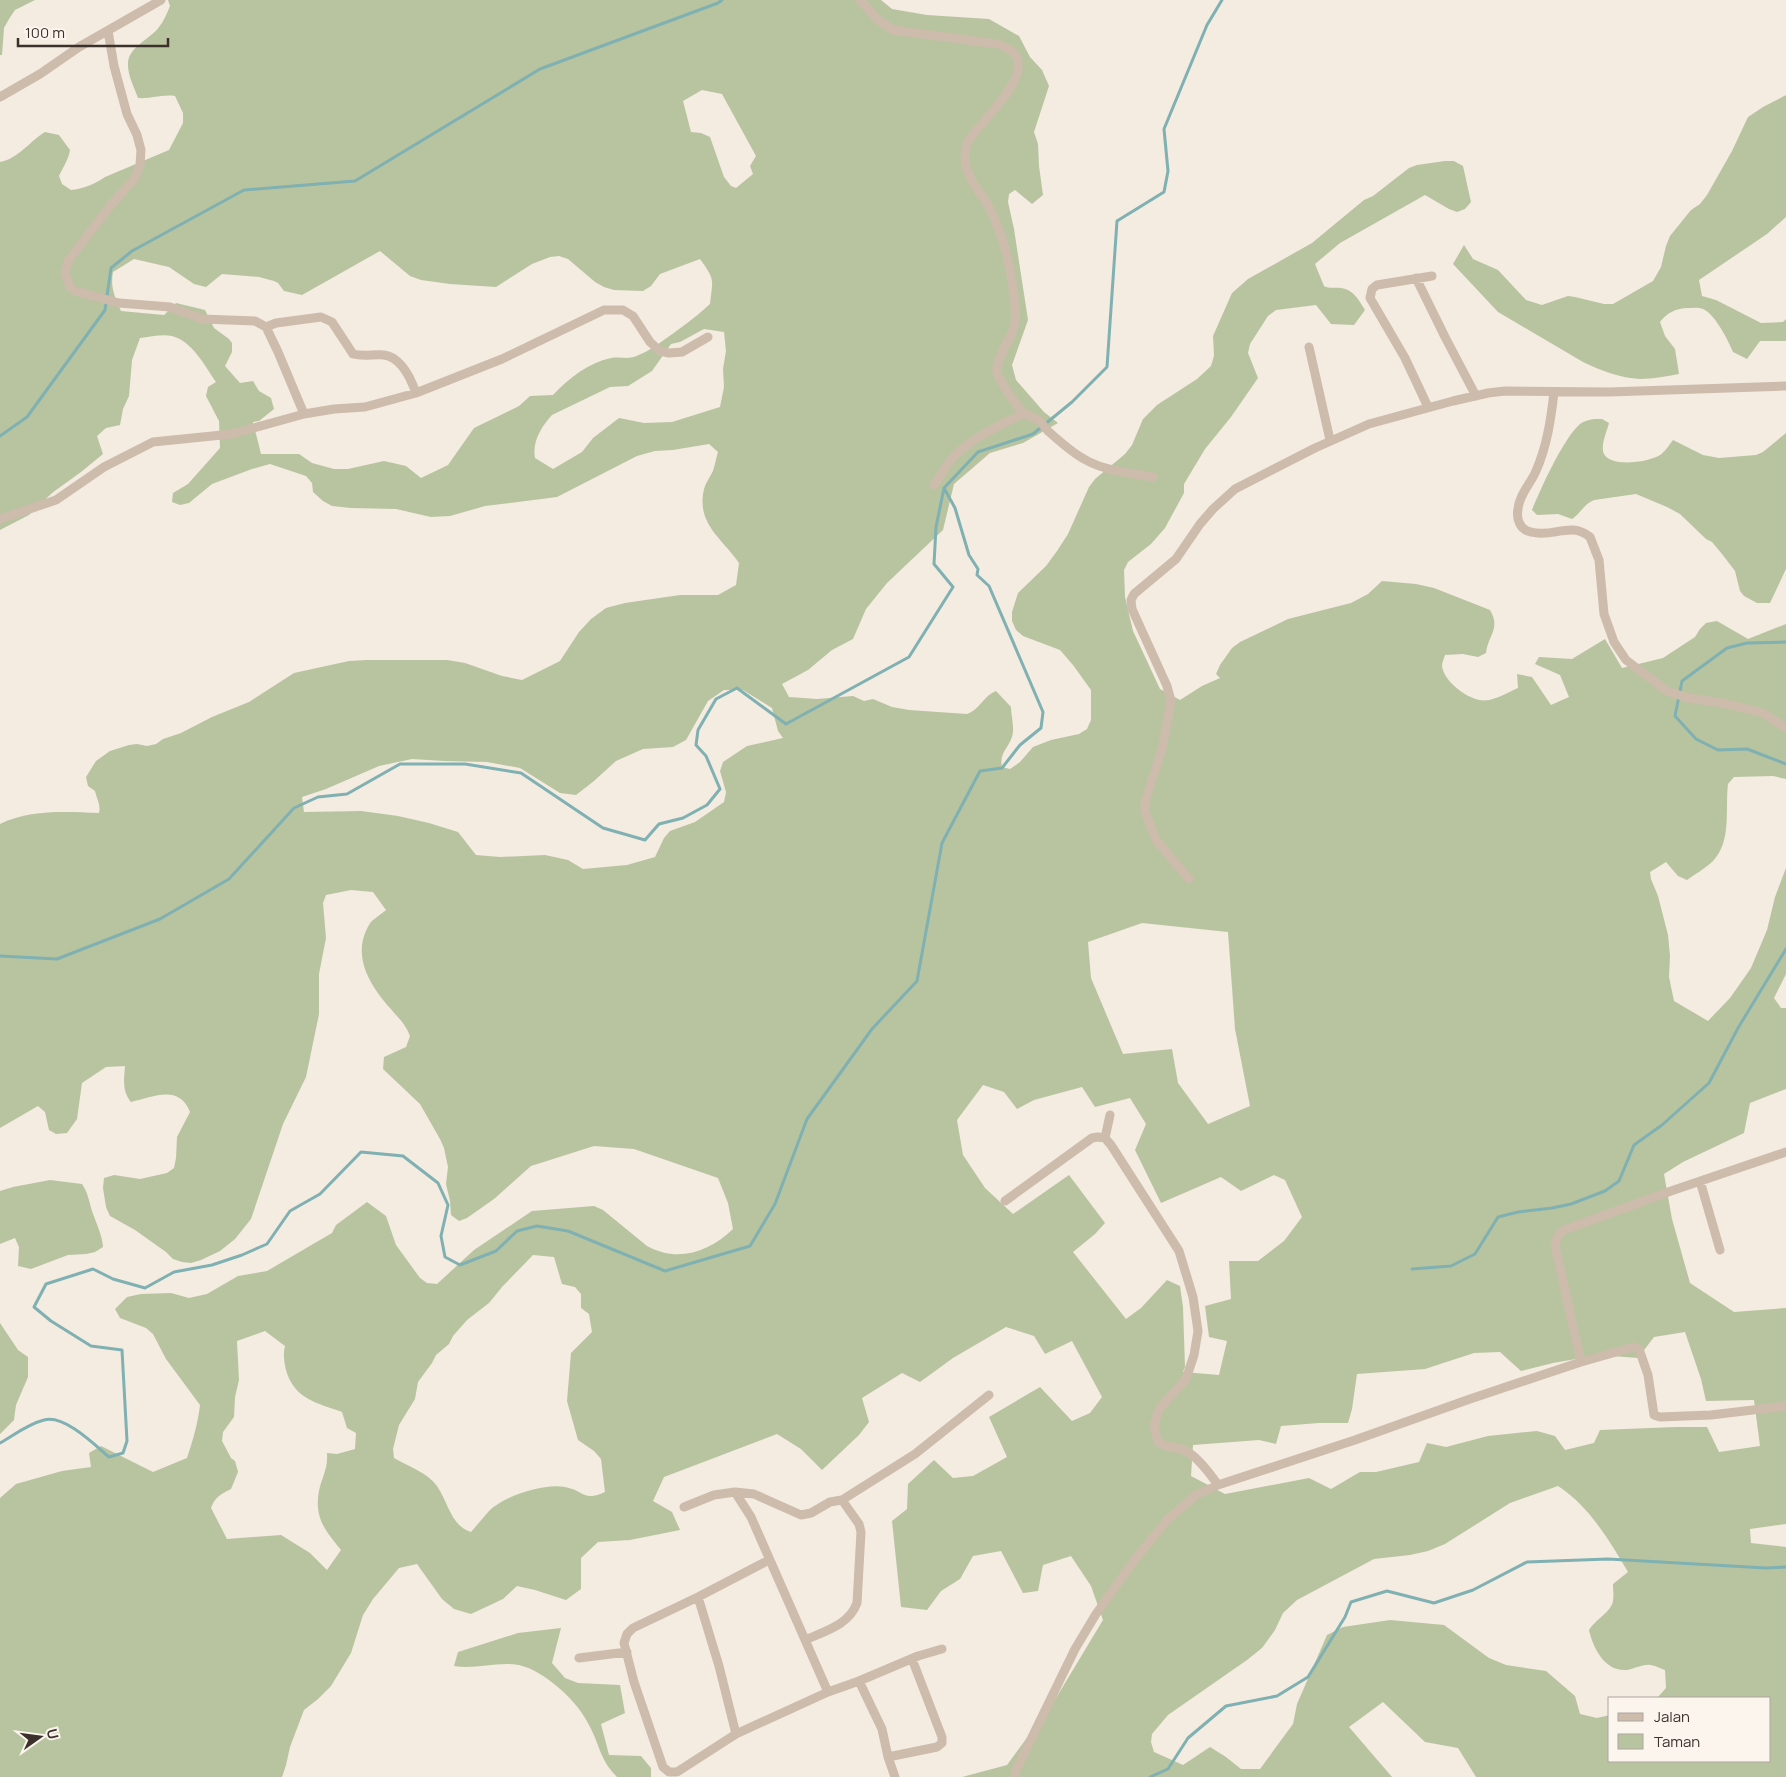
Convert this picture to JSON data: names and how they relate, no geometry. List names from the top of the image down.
{
  "legend": ["Jalan", "Taman"],
  "scale_bar": "100 m",
  "north": "right"
}
